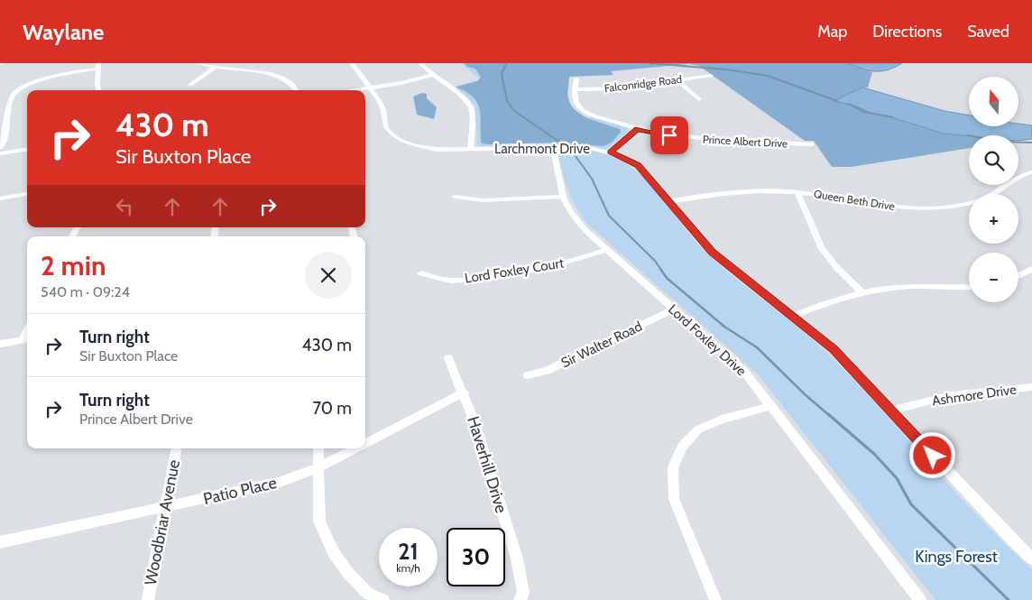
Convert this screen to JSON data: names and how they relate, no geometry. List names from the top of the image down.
{
  "streets": {
    "street": [
      "Falconridge Road",
      "Prince Albert Drive",
      "Larchmont Drive",
      "Queen Beth Drive",
      "Lord Foxley Court",
      "Lord Foxley Drive",
      "Sir Walter Road",
      "Ashmore Drive",
      "Haverhill Drive",
      "Patio Place",
      "Woodbriar Avenue"
    ]
  },
  "crossings": [
    ["Falconridge Road", "Prince Albert Drive"],
    ["Larchmont Drive", "Queen Beth Drive"],
    ["Larchmont Drive", "Lord Foxley Drive"],
    ["Larchmont Drive", "Ashmore Drive"],
    ["Lord Foxley Court", "Lord Foxley Drive"],
    ["Lord Foxley Drive", "Sir Walter Road"],
    ["Haverhill Drive", "Patio Place"],
    ["Patio Place", "Woodbriar Avenue"]
  ],
  "parks": ["Kings Forest"],
  "north": "top",
  "page": {
    "header": "Waylane",
    "nav": ["Map", "Directions", "Saved"],
    "map_buttons": ["+", "−"],
    "turn": ["430 m", "Sir Buxton Place"],
    "heading": ["2 min", "540 m · 09:24"],
    "list": [
      {
        "name": "Turn right",
        "note": "Sir Buxton Place",
        "value": "430 m"
      },
      {
        "name": "Turn right",
        "note": "Prince Albert Drive",
        "value": "70 m"
      }
    ],
    "speed": "21 km/h",
    "limit": "30"
  }
}
